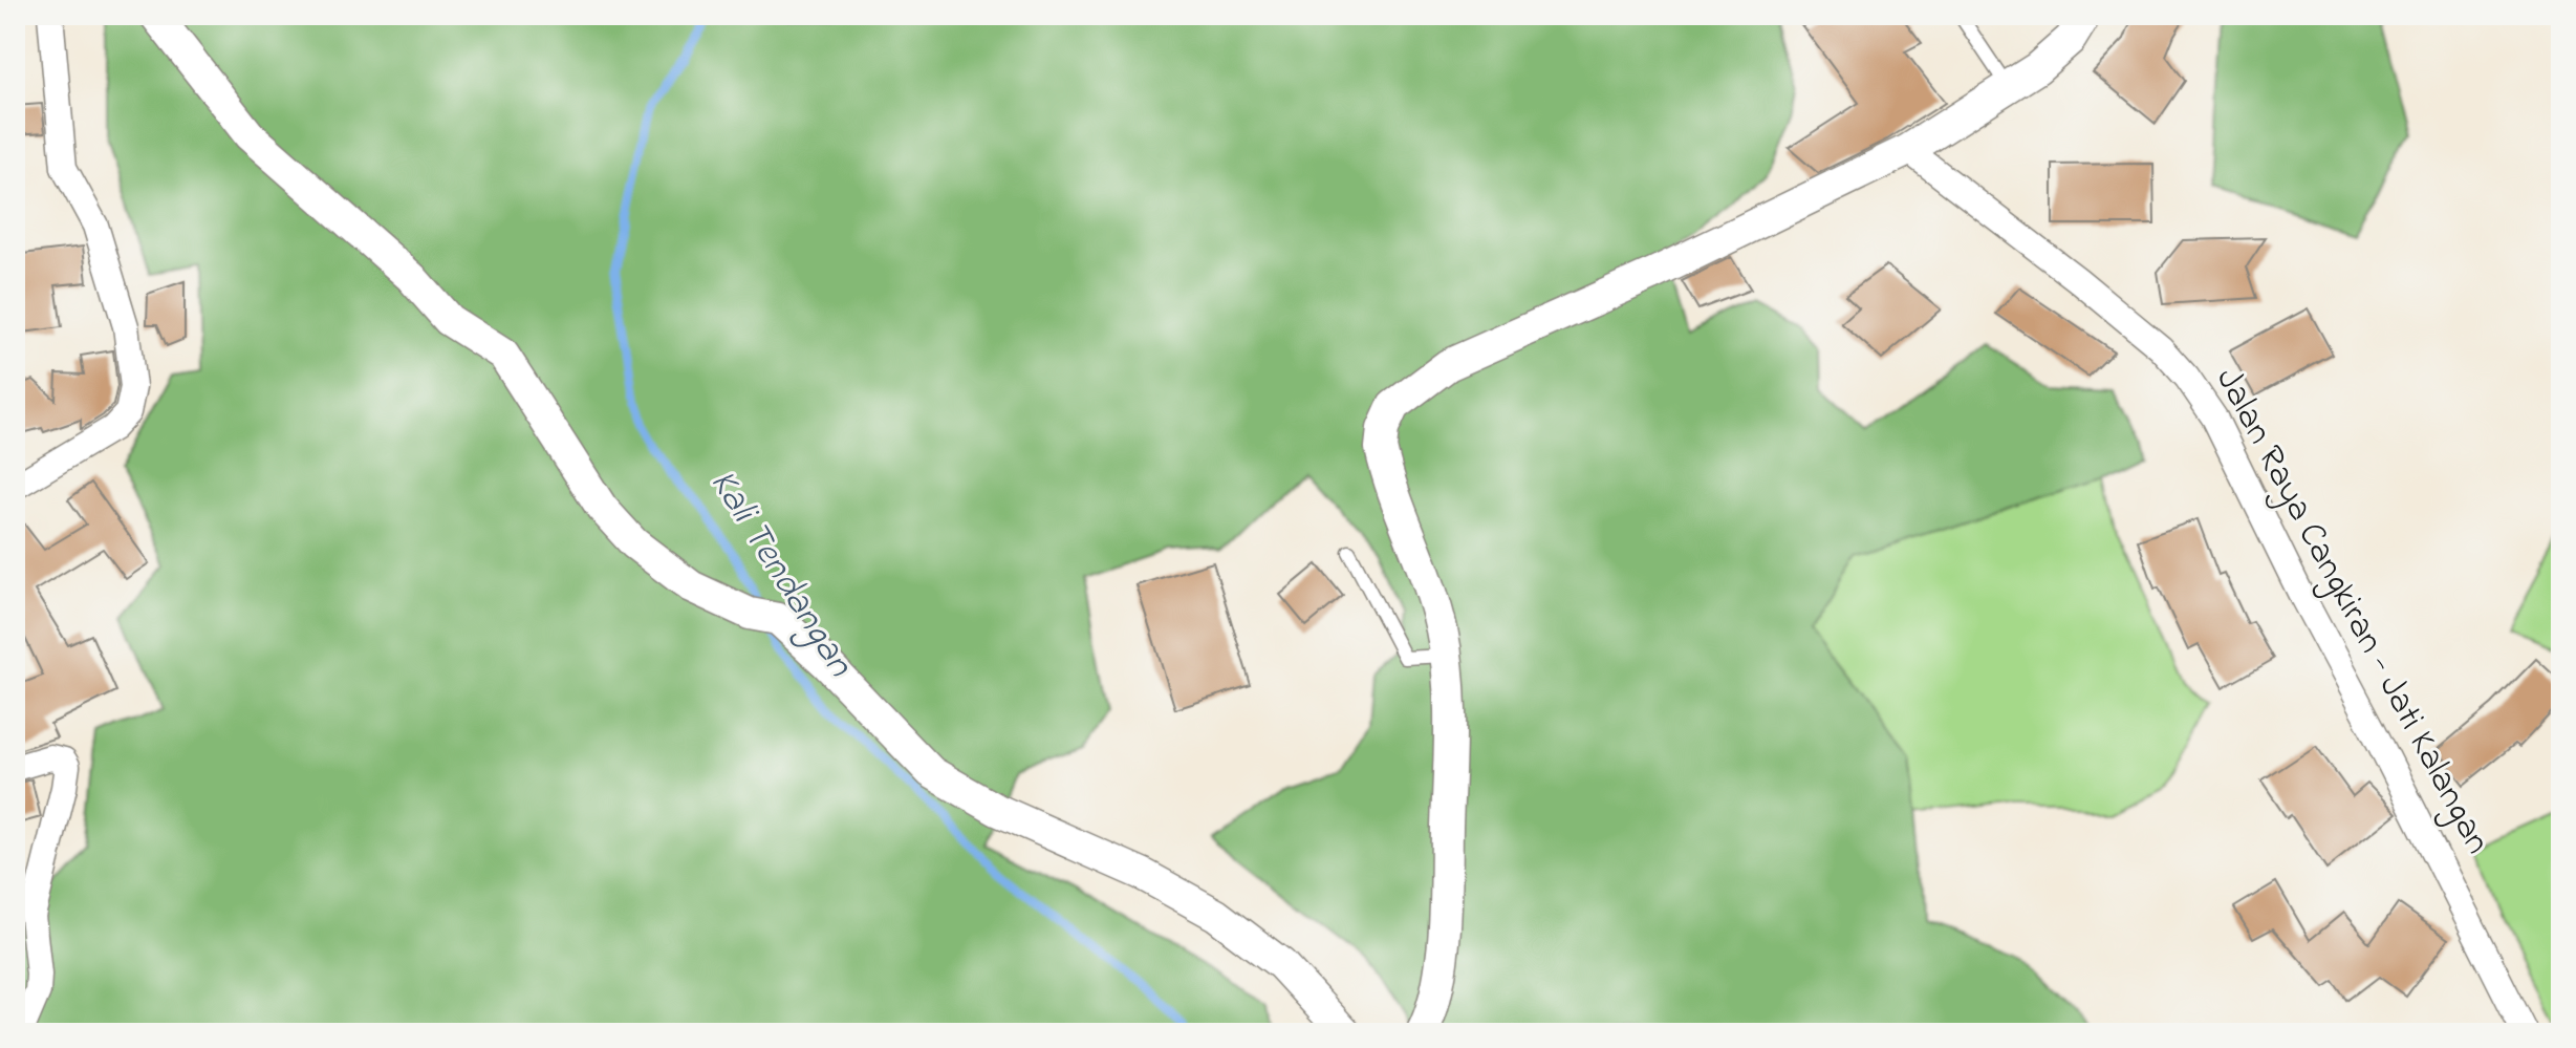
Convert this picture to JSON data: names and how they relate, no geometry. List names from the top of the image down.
{
  "streets": {
    "street": ["Jalan Raya Cangkiran - Jati Kalangan"]
  },
  "water": ["Kali Tendangan"]
}
